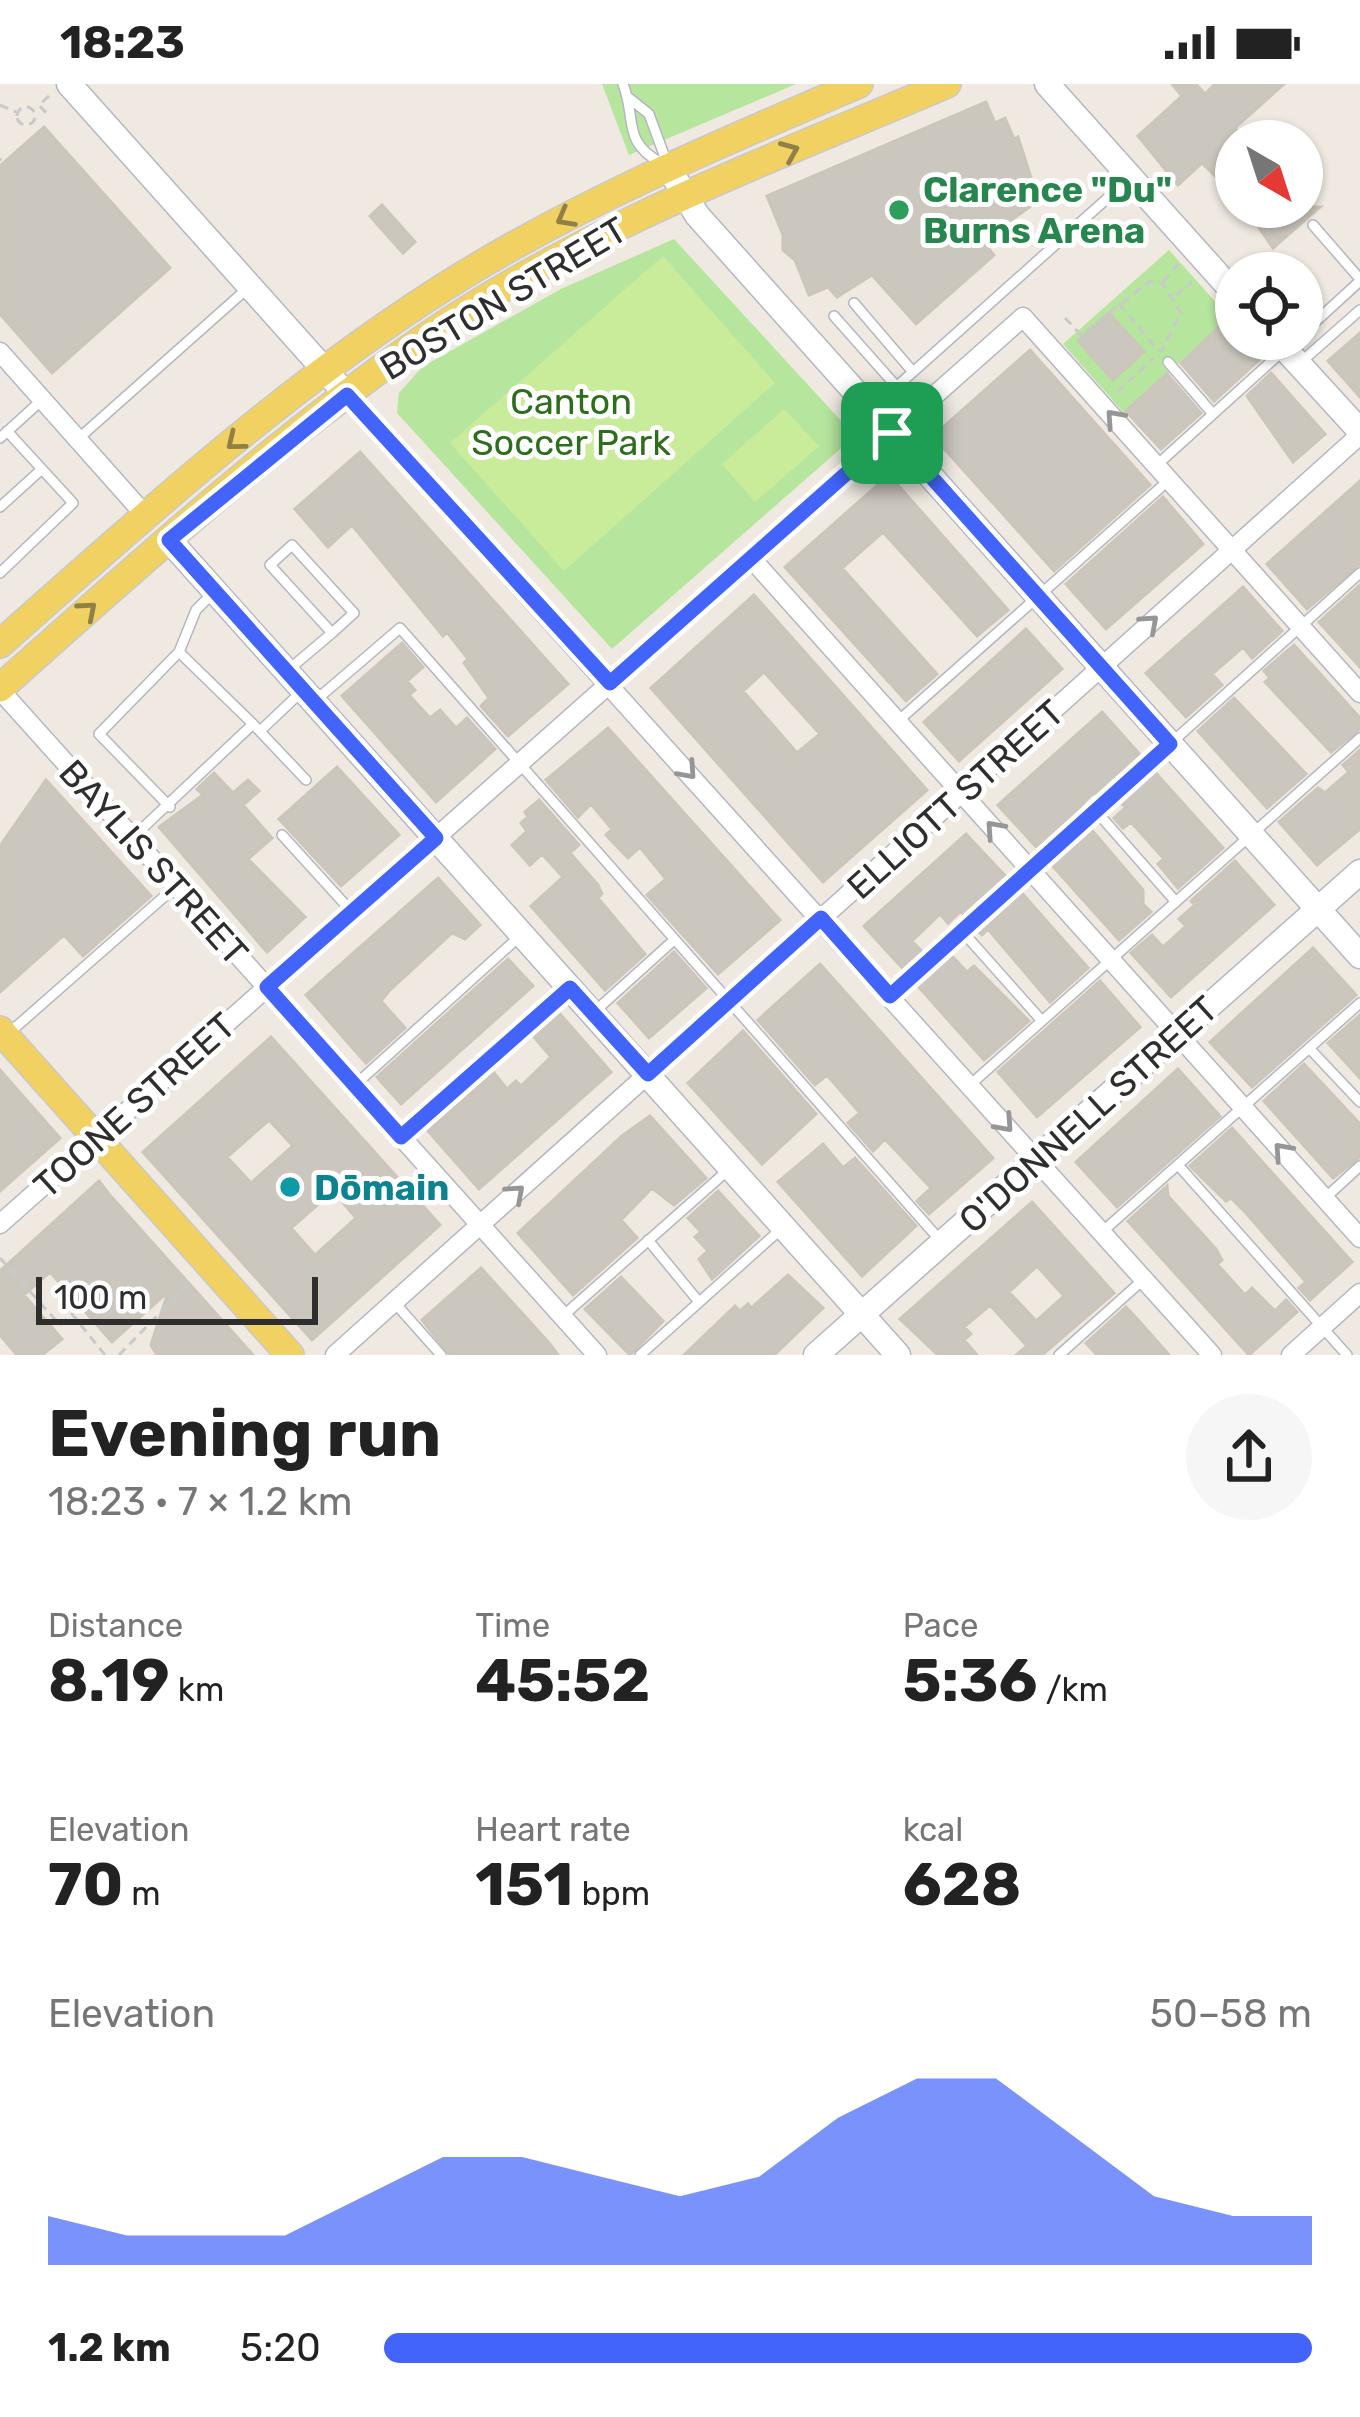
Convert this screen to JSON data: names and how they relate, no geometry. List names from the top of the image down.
{
  "streets": {
    "main road": ["BOSTON STREET"],
    "street": [
      "ELLIOTT STREET",
      "BAYLIS STREET",
      "TOONE STREET",
      "O'DONNELL STREET"
    ]
  },
  "crossings": [
    ["BOSTON STREET", "BAYLIS STREET"],
    ["ELLIOTT STREET", "BAYLIS STREET"],
    ["BAYLIS STREET", "TOONE STREET"]
  ],
  "parks": ["Canton Soccer Park"],
  "places": ["Clarence \"Du\" Burns Arena", "Dōmain"],
  "scale_bar": "100 m",
  "north": "bottom right",
  "page": {
    "status": "18:23",
    "scale": "100 m",
    "heading": ["Evening run", "18:23 · 7 × 1.2 km"],
    "stats": [
      ["Distance", "8.19 km"],
      ["Time", "45:52"],
      ["Pace", "5:36 /km"],
      ["Elevation", "70 m"],
      ["Heart rate", "151 bpm"],
      ["kcal", "628"]
    ],
    "chart": ["Elevation", "50–58 m"],
    "list": [
      {
        "name": "1.2 km",
        "note": "5:20"
      }
    ]
  }
}
